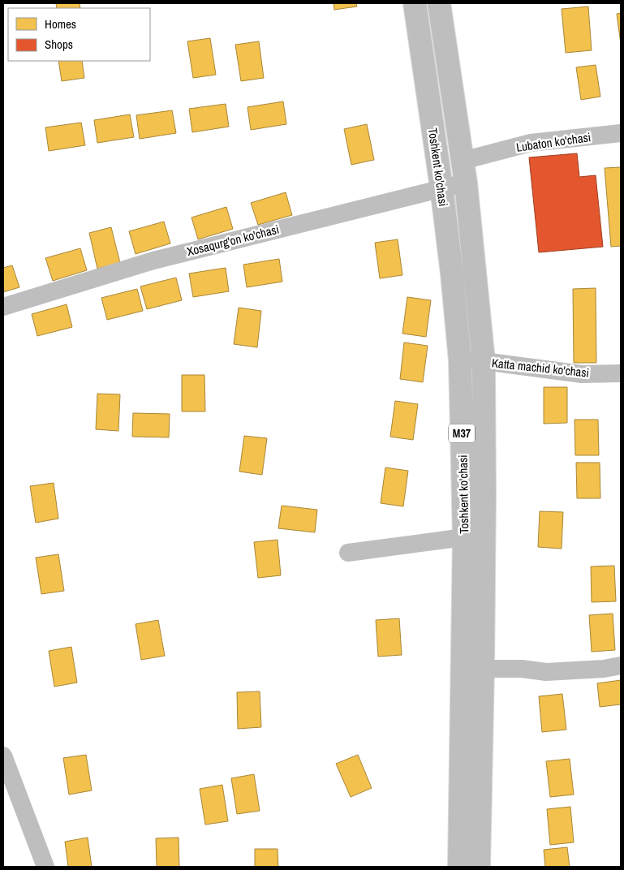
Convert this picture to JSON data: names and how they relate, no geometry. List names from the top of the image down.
{
  "streets": {
    "highway": ["Toshkent ko'chasi", "M37"],
    "street": ["Lubaton ko'chasi", "Xosaqurg'on ko'chasi", "Katta machid ko'chasi"]
  },
  "crossings": [
    ["Lubaton ko'chasi", "Toshkent ko'chasi"],
    ["Toshkent ko'chasi", "Xosaqurg'on ko'chasi"],
    ["Toshkent ko'chasi", "Katta machid ko'chasi"]
  ],
  "legend": ["Homes", "Shops"]
}
